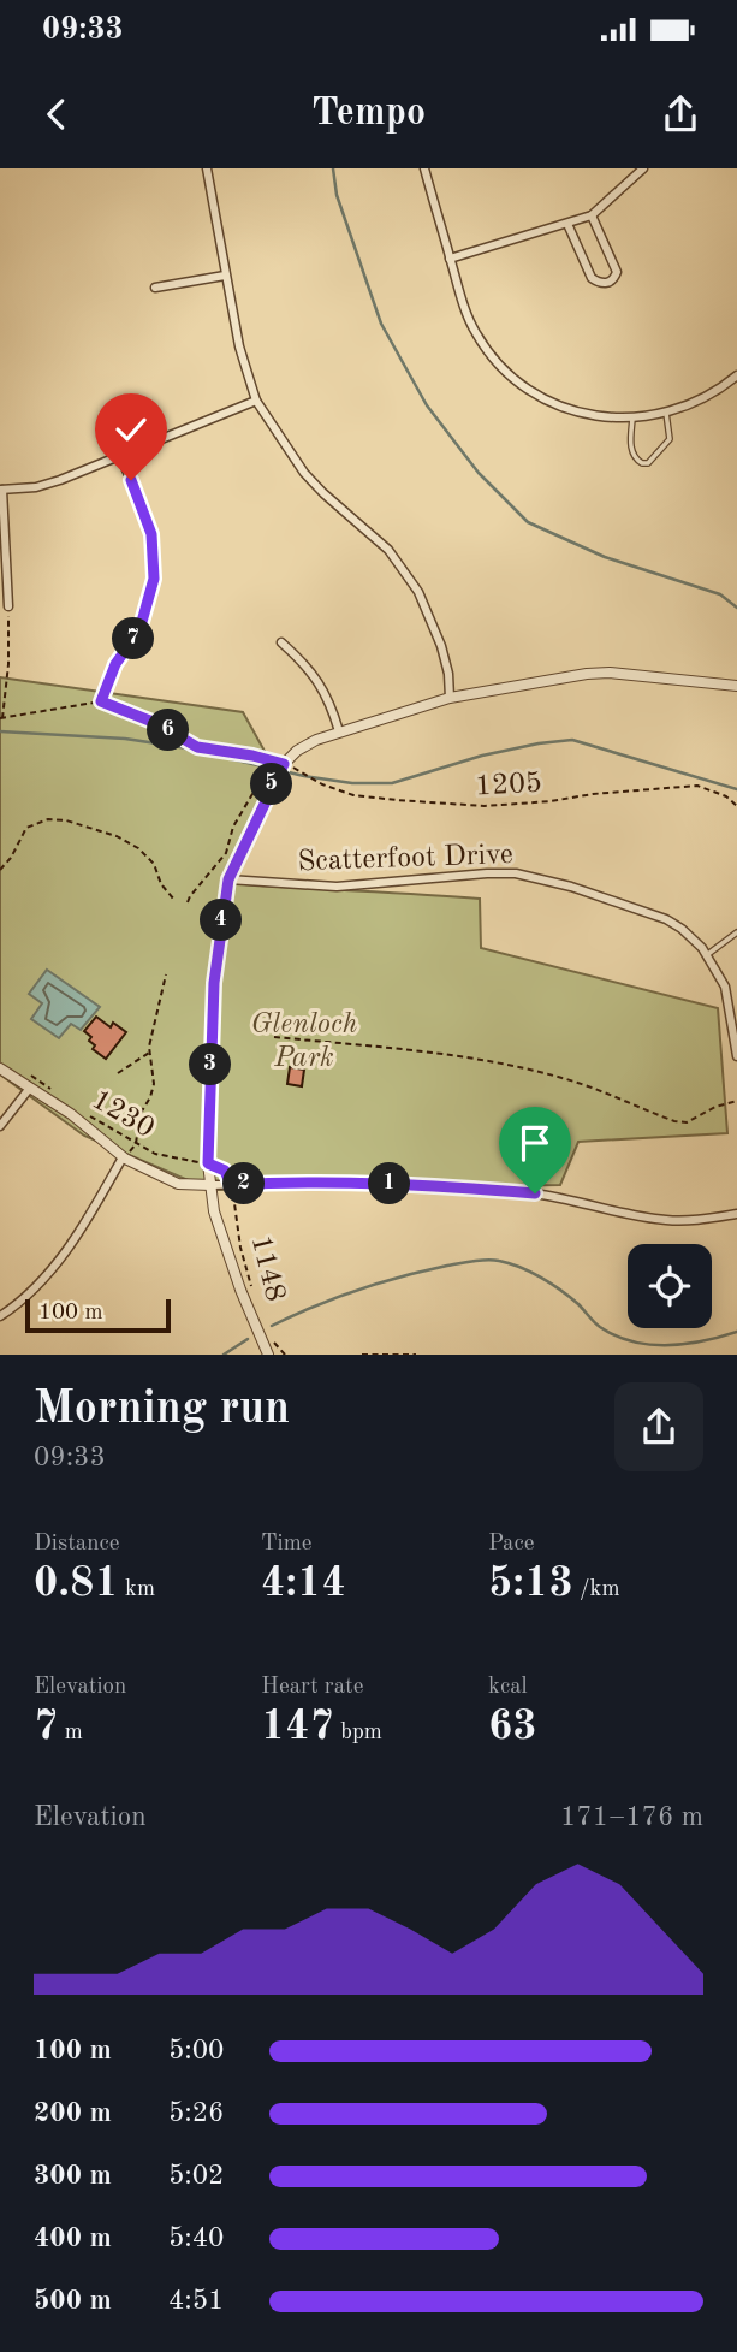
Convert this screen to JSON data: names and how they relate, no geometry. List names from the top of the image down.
{
  "streets": {
    "street": ["Scatterfoot Drive"],
    "path": ["1205", "1230", "1148"]
  },
  "parks": ["Glenloch Park"],
  "scale_bar": "100 m",
  "page": {
    "status": "09:33",
    "header": "Tempo",
    "pins": [
      "7",
      "6",
      "5",
      "4",
      "3",
      "1",
      "2"
    ],
    "scale": "100 m",
    "heading": ["Morning run", "09:33"],
    "stats": [
      ["Distance", "0.81 km"],
      ["Time", "4:14"],
      ["Pace", "5:13 /km"],
      ["Elevation", "7 m"],
      ["Heart rate", "147 bpm"],
      ["kcal", "63"]
    ],
    "chart": ["Elevation", "171–176 m"],
    "list": [
      {
        "name": "100 m",
        "note": "5:00"
      },
      {
        "name": "200 m",
        "note": "5:26"
      },
      {
        "name": "300 m",
        "note": "5:02"
      },
      {
        "name": "400 m",
        "note": "5:40"
      },
      {
        "name": "500 m",
        "note": "4:51"
      }
    ]
  }
}
